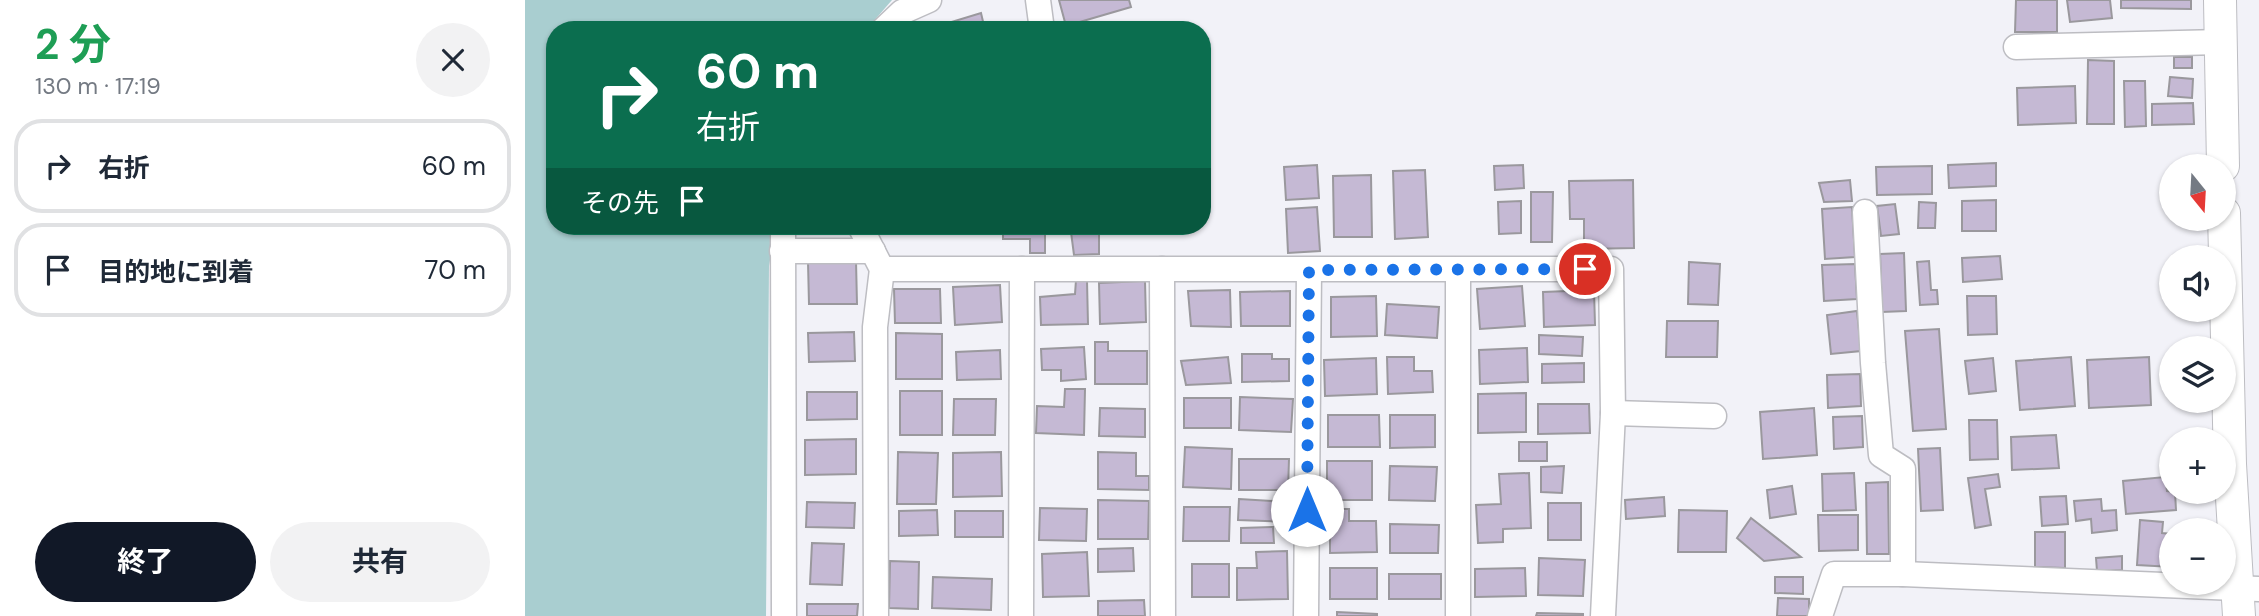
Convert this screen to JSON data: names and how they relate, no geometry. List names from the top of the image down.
{
  "north": "bottom",
  "page": {
    "heading": ["2 分", "130 m · 17:19"],
    "turn": ["60 m", "右折"],
    "list": [
      {
        "name": "右折",
        "value": "60 m"
      },
      {
        "name": "目的地に到着",
        "value": "70 m"
      }
    ],
    "map_buttons": ["+", "−"],
    "then": "その先",
    "buttons": ["終了", "共有"]
  }
}
